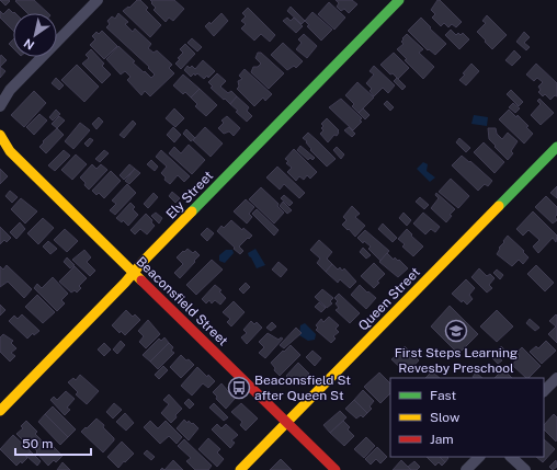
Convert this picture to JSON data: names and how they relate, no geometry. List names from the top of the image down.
{
  "streets": {
    "street": ["Ely Street", "Queen Street", "Beaconsfield Street"]
  },
  "crossings": [
    ["Ely Street", "Beaconsfield Street"],
    ["Queen Street", "Beaconsfield Street"]
  ],
  "places": {
    "school or university": ["First Steps Learning Revesby Preschool"],
    "bus stop": ["Beaconsfield St after Queen St"]
  },
  "legend": ["Fast", "Slow", "Jam"],
  "scale_bar": "50 m",
  "north": "bottom left"
}
